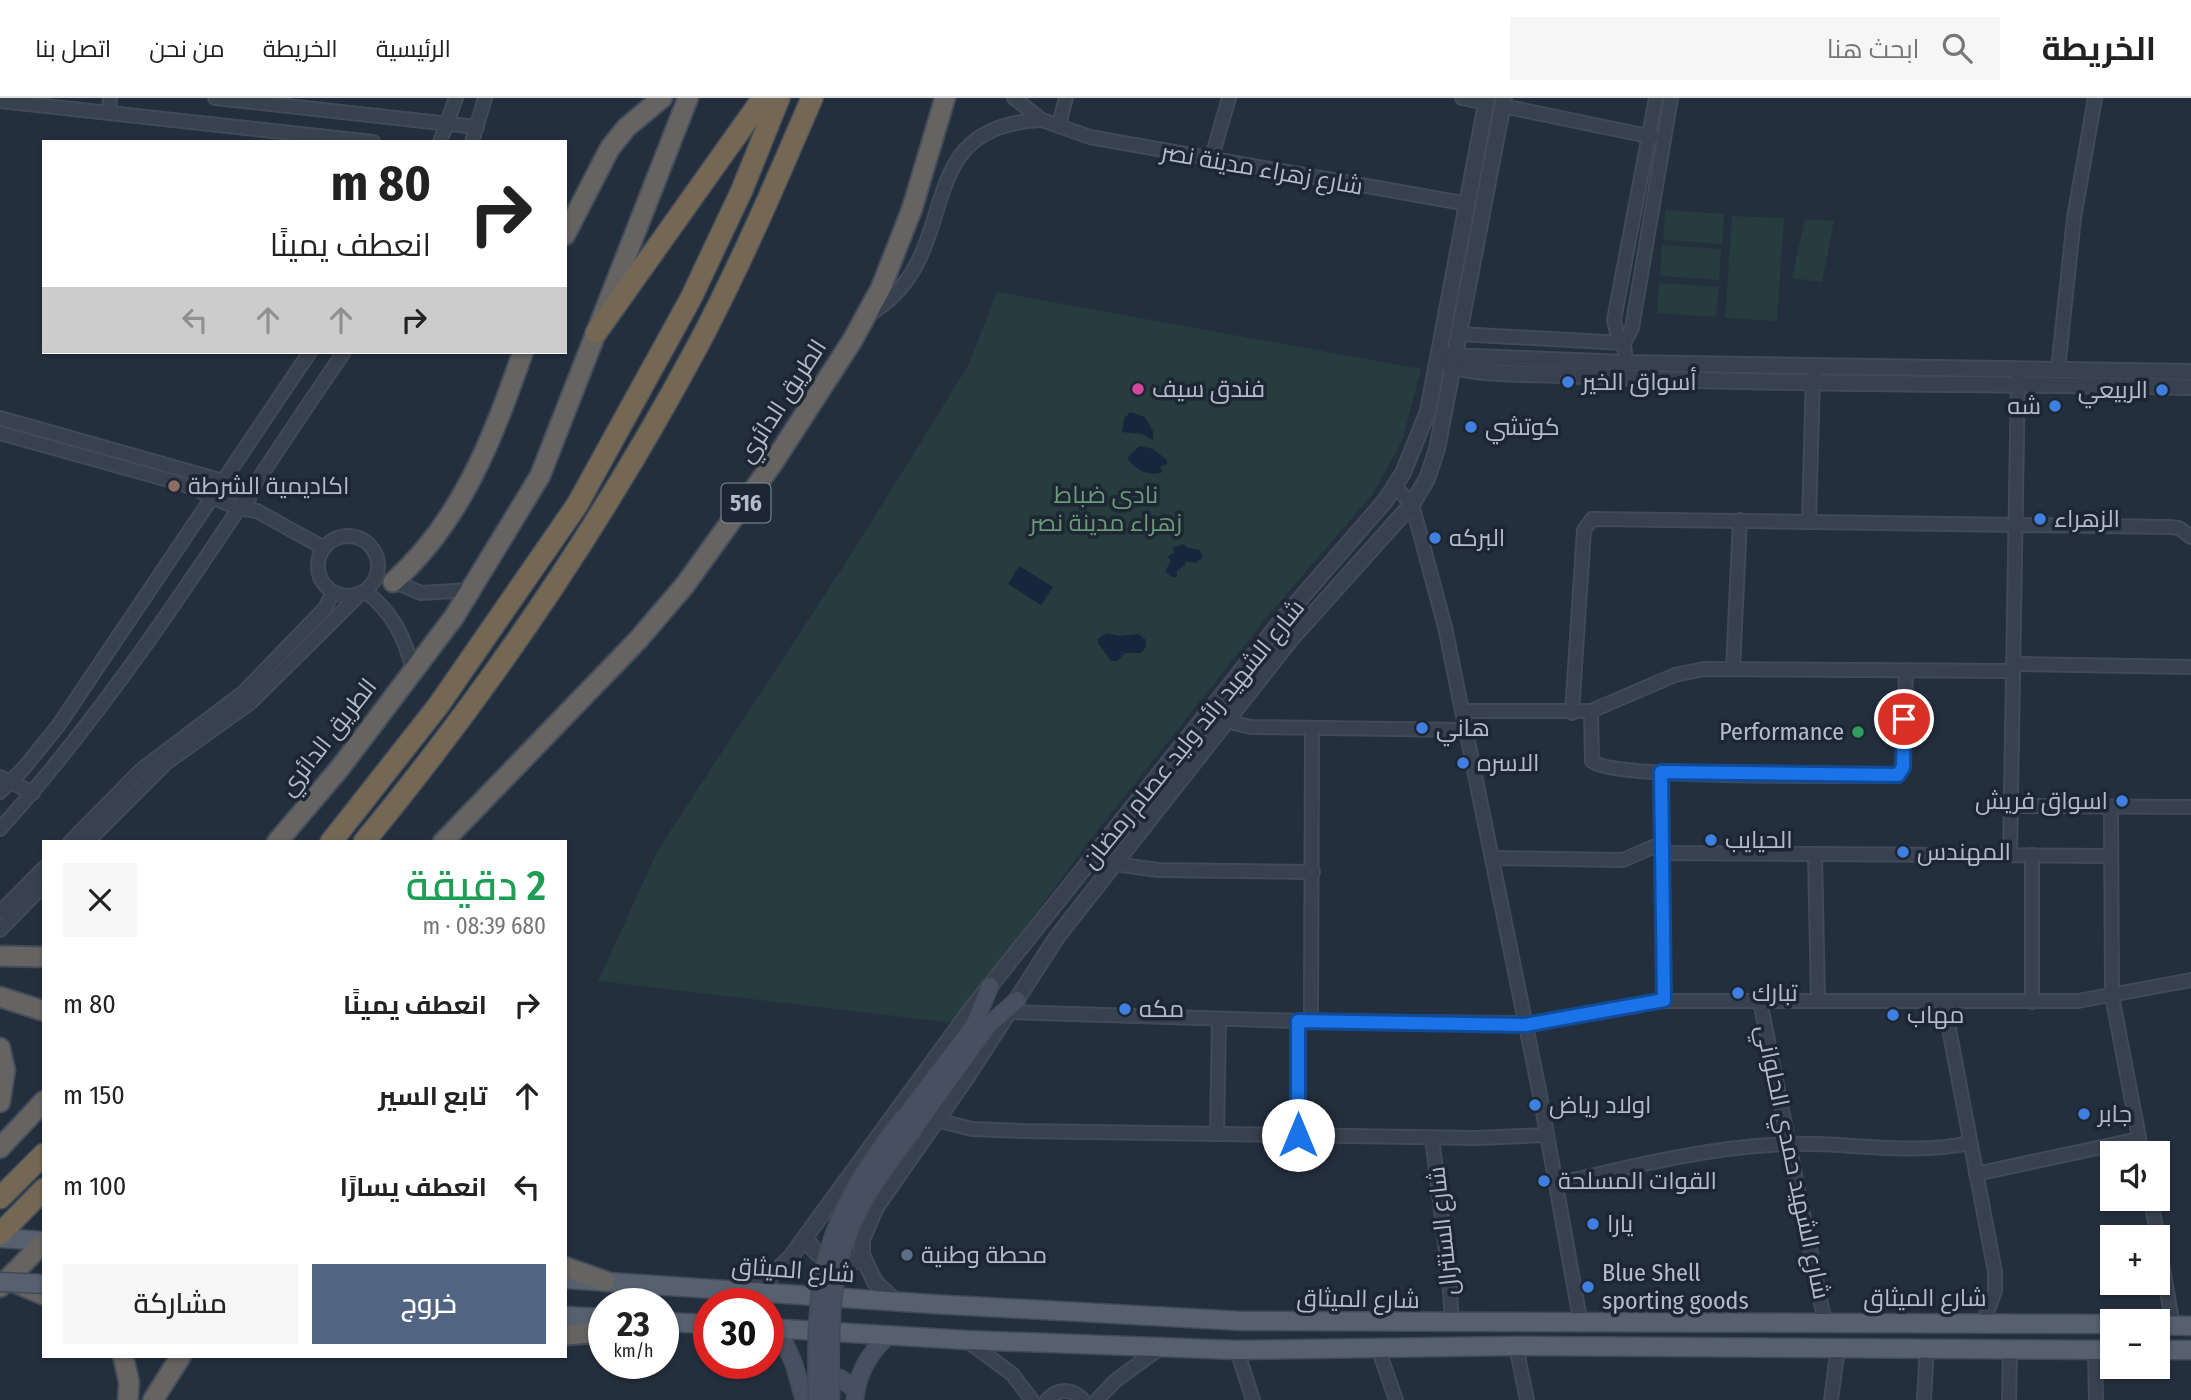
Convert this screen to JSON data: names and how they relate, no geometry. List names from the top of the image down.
{
  "streets": {
    "highway": ["الطريق الدائري", "516"],
    "main road": ["شارع الميثاق"],
    "street": [
      "شارع زهراء مدينة نصر",
      "شارع الشهيد رائد وليد عصام رمضان",
      "شارع الشهيد حمدي الحلواني",
      "شارع السنترال"
    ]
  },
  "crossings": [
    ["شارع زهراء مدينة نصر", "شارع الشهيد رائد وليد عصام رمضان"],
    ["الطريق الدائري", "516"],
    ["شارع الشهيد حمدي الحلواني", "شارع الميثاق"],
    ["شارع السنترال", "شارع الميثاق"]
  ],
  "parks": ["نادى ضباط زهراء مدينة نصر"],
  "places": [
    "أسواق الخير",
    "فندق سيف",
    "الربيعي",
    "شه",
    "كوتشي",
    "اكاديمية الشرطة",
    "الزهراء",
    "البركه",
    "هاني",
    "Performance",
    "الاسره",
    "اسواق فريش",
    "الحيايب",
    "المهندس",
    "تبارك",
    "مكه",
    "مهاب",
    "اولاد رياض",
    "جابر",
    "القوات المسلحة",
    "يارا",
    "محطة وطنية",
    "Blue Shell sporting goods"
  ],
  "page": {
    "header": "الخريطة",
    "search": "ابحث هنا",
    "nav": [
      "الرئيسية",
      "الخريطة",
      "من نحن",
      "اتصل بنا"
    ],
    "turn": ["80 m", "انعطف يمينًا"],
    "heading": ["2 دقيقة", "680 m · 08:39"],
    "list": [
      {
        "name": "انعطف يمينًا",
        "value": "80 m"
      },
      {
        "name": "تابع السير",
        "value": "150 m"
      },
      {
        "name": "انعطف يسارًا",
        "value": "100 m"
      }
    ],
    "map_buttons": ["+", "−"],
    "buttons": ["خروج", "مشاركة"],
    "speed": "23 km/h",
    "limit": "30"
  }
}
